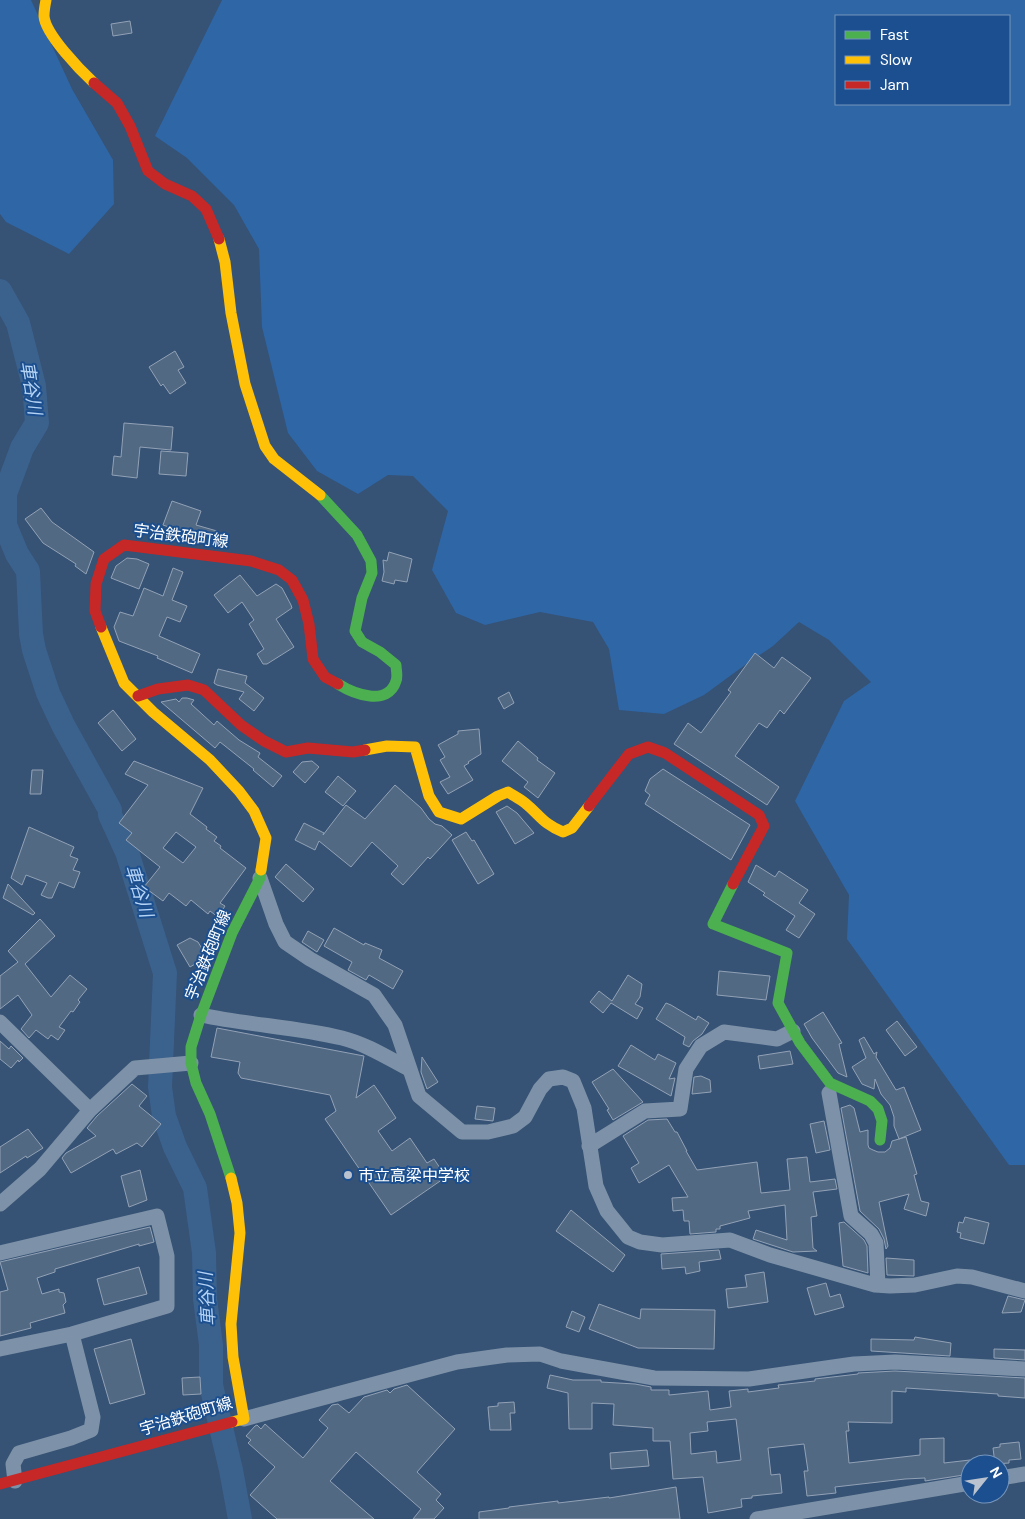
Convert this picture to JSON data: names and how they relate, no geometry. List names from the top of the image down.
{
  "streets": {
    "main road": ["宇治鉄砲町線"]
  },
  "water": ["車谷川"],
  "places": ["市立高梁中学校"],
  "legend": ["Fast", "Slow", "Jam"],
  "north": "top right"
}
